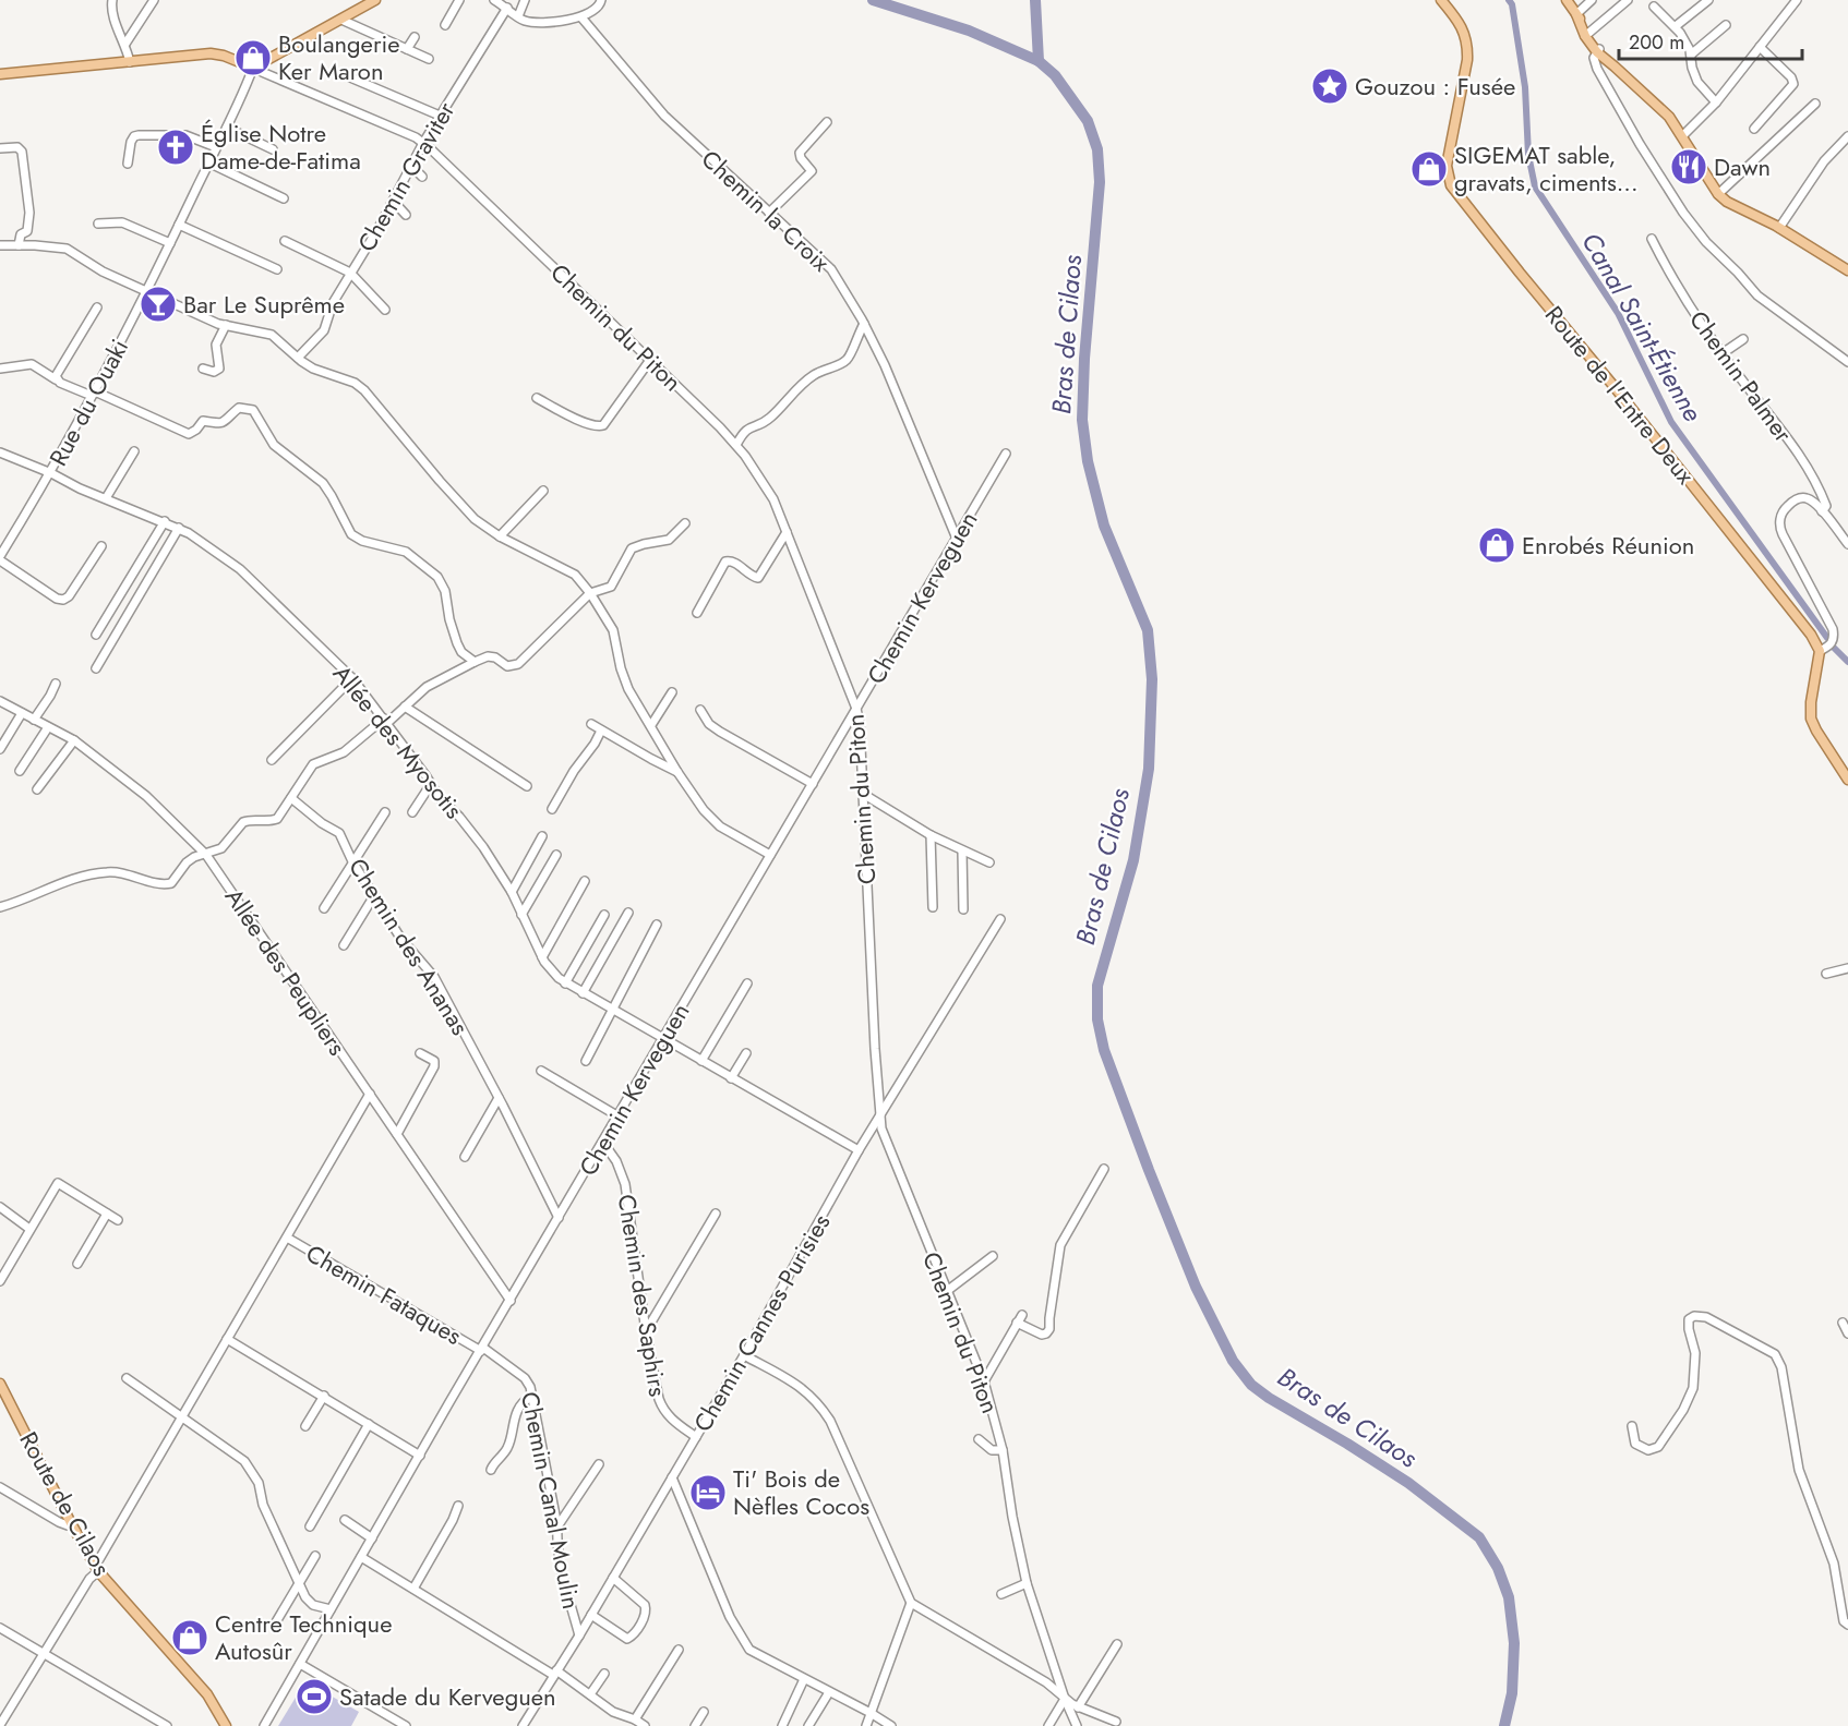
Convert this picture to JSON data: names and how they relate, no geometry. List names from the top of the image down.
{
  "streets": {
    "main road": ["Route de l'Entre Deux", "Route de Cilaos"],
    "street": [
      "Chemin Graviter",
      "Chemin la Croix",
      "Chemin du Piton",
      "Chemin Palmer",
      "Rue du Ouaki",
      "Chemin Kerveguen",
      "Allée des Myosotis",
      "Chemin des Ananas",
      "Allée des Peupliers",
      "Chemin Fataques",
      "Chemin des Saphirs",
      "Chemin Cannes Purisies",
      "Chemin Canal Moulin"
    ]
  },
  "crossings": [
    ["Chemin Graviter", "Chemin du Piton"],
    ["Chemin la Croix", "Chemin Kerveguen"],
    ["Chemin du Piton", "Rue du Ouaki"],
    ["Chemin du Piton", "Chemin Kerveguen"],
    ["Chemin du Piton", "Chemin Cannes Purisies"],
    ["Rue du Ouaki", "Allée des Myosotis"],
    ["Chemin Kerveguen", "Allée des Myosotis"],
    ["Chemin Kerveguen", "Chemin des Ananas"],
    ["Chemin Kerveguen", "Allée des Peupliers"],
    ["Chemin Kerveguen", "Chemin Fataques"],
    ["Chemin Kerveguen", "Chemin des Saphirs"],
    ["Chemin Kerveguen", "Chemin Canal Moulin"],
    ["Allée des Myosotis", "Chemin Cannes Purisies"],
    ["Chemin Fataques", "Chemin Canal Moulin"],
    ["Chemin des Saphirs", "Chemin Cannes Purisies"],
    ["Chemin Cannes Purisies", "Chemin Canal Moulin"]
  ],
  "water": ["Canal Saint-Étienne", "Bras de Cilaos"],
  "places": {
    "shop": [
      "Boulangerie Ker Maron",
      "SIGEMAT sable, gravats, ciments...",
      "Enrobés Réunion",
      "Centre Technique Autosûr"
    ],
    "place": ["Gouzou : Fusée"],
    "church": ["Église Notre Dame-de-Fatima"],
    "restaurant": ["Dawn"],
    "bar": ["Bar Le Suprême"],
    "hotel": ["Ti' Bois de Nèfles Cocos"],
    "sports": ["Satade du Kerveguen"]
  },
  "scale_bar": "200 m"
}
